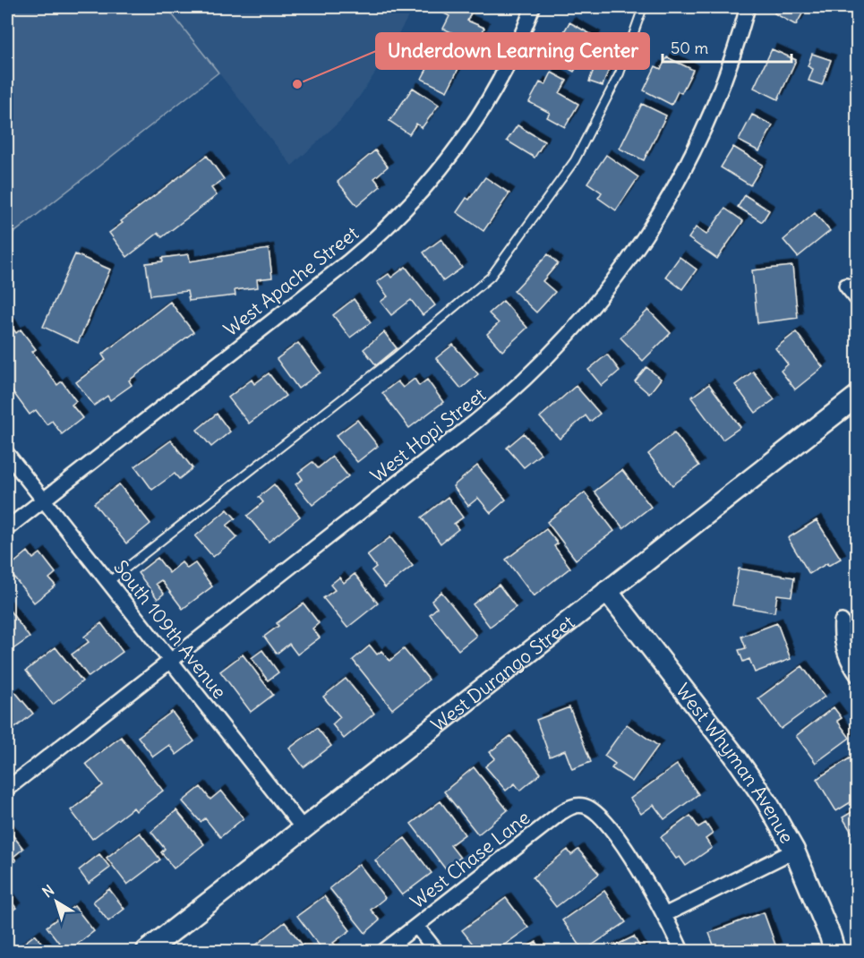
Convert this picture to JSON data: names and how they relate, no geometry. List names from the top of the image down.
{
  "streets": {
    "street": [
      "West Apache Street",
      "West Hopi Street",
      "South 109th Avenue",
      "West Durango Street",
      "West Whyman Avenue",
      "West Chase Lane"
    ]
  },
  "crossings": [
    ["West Apache Street", "South 109th Avenue"],
    ["West Hopi Street", "South 109th Avenue"],
    ["South 109th Avenue", "West Durango Street"],
    ["West Durango Street", "West Whyman Avenue"]
  ],
  "places": ["Underdown Learning Center"],
  "scale_bar": "50 m",
  "north": "top left"
}
